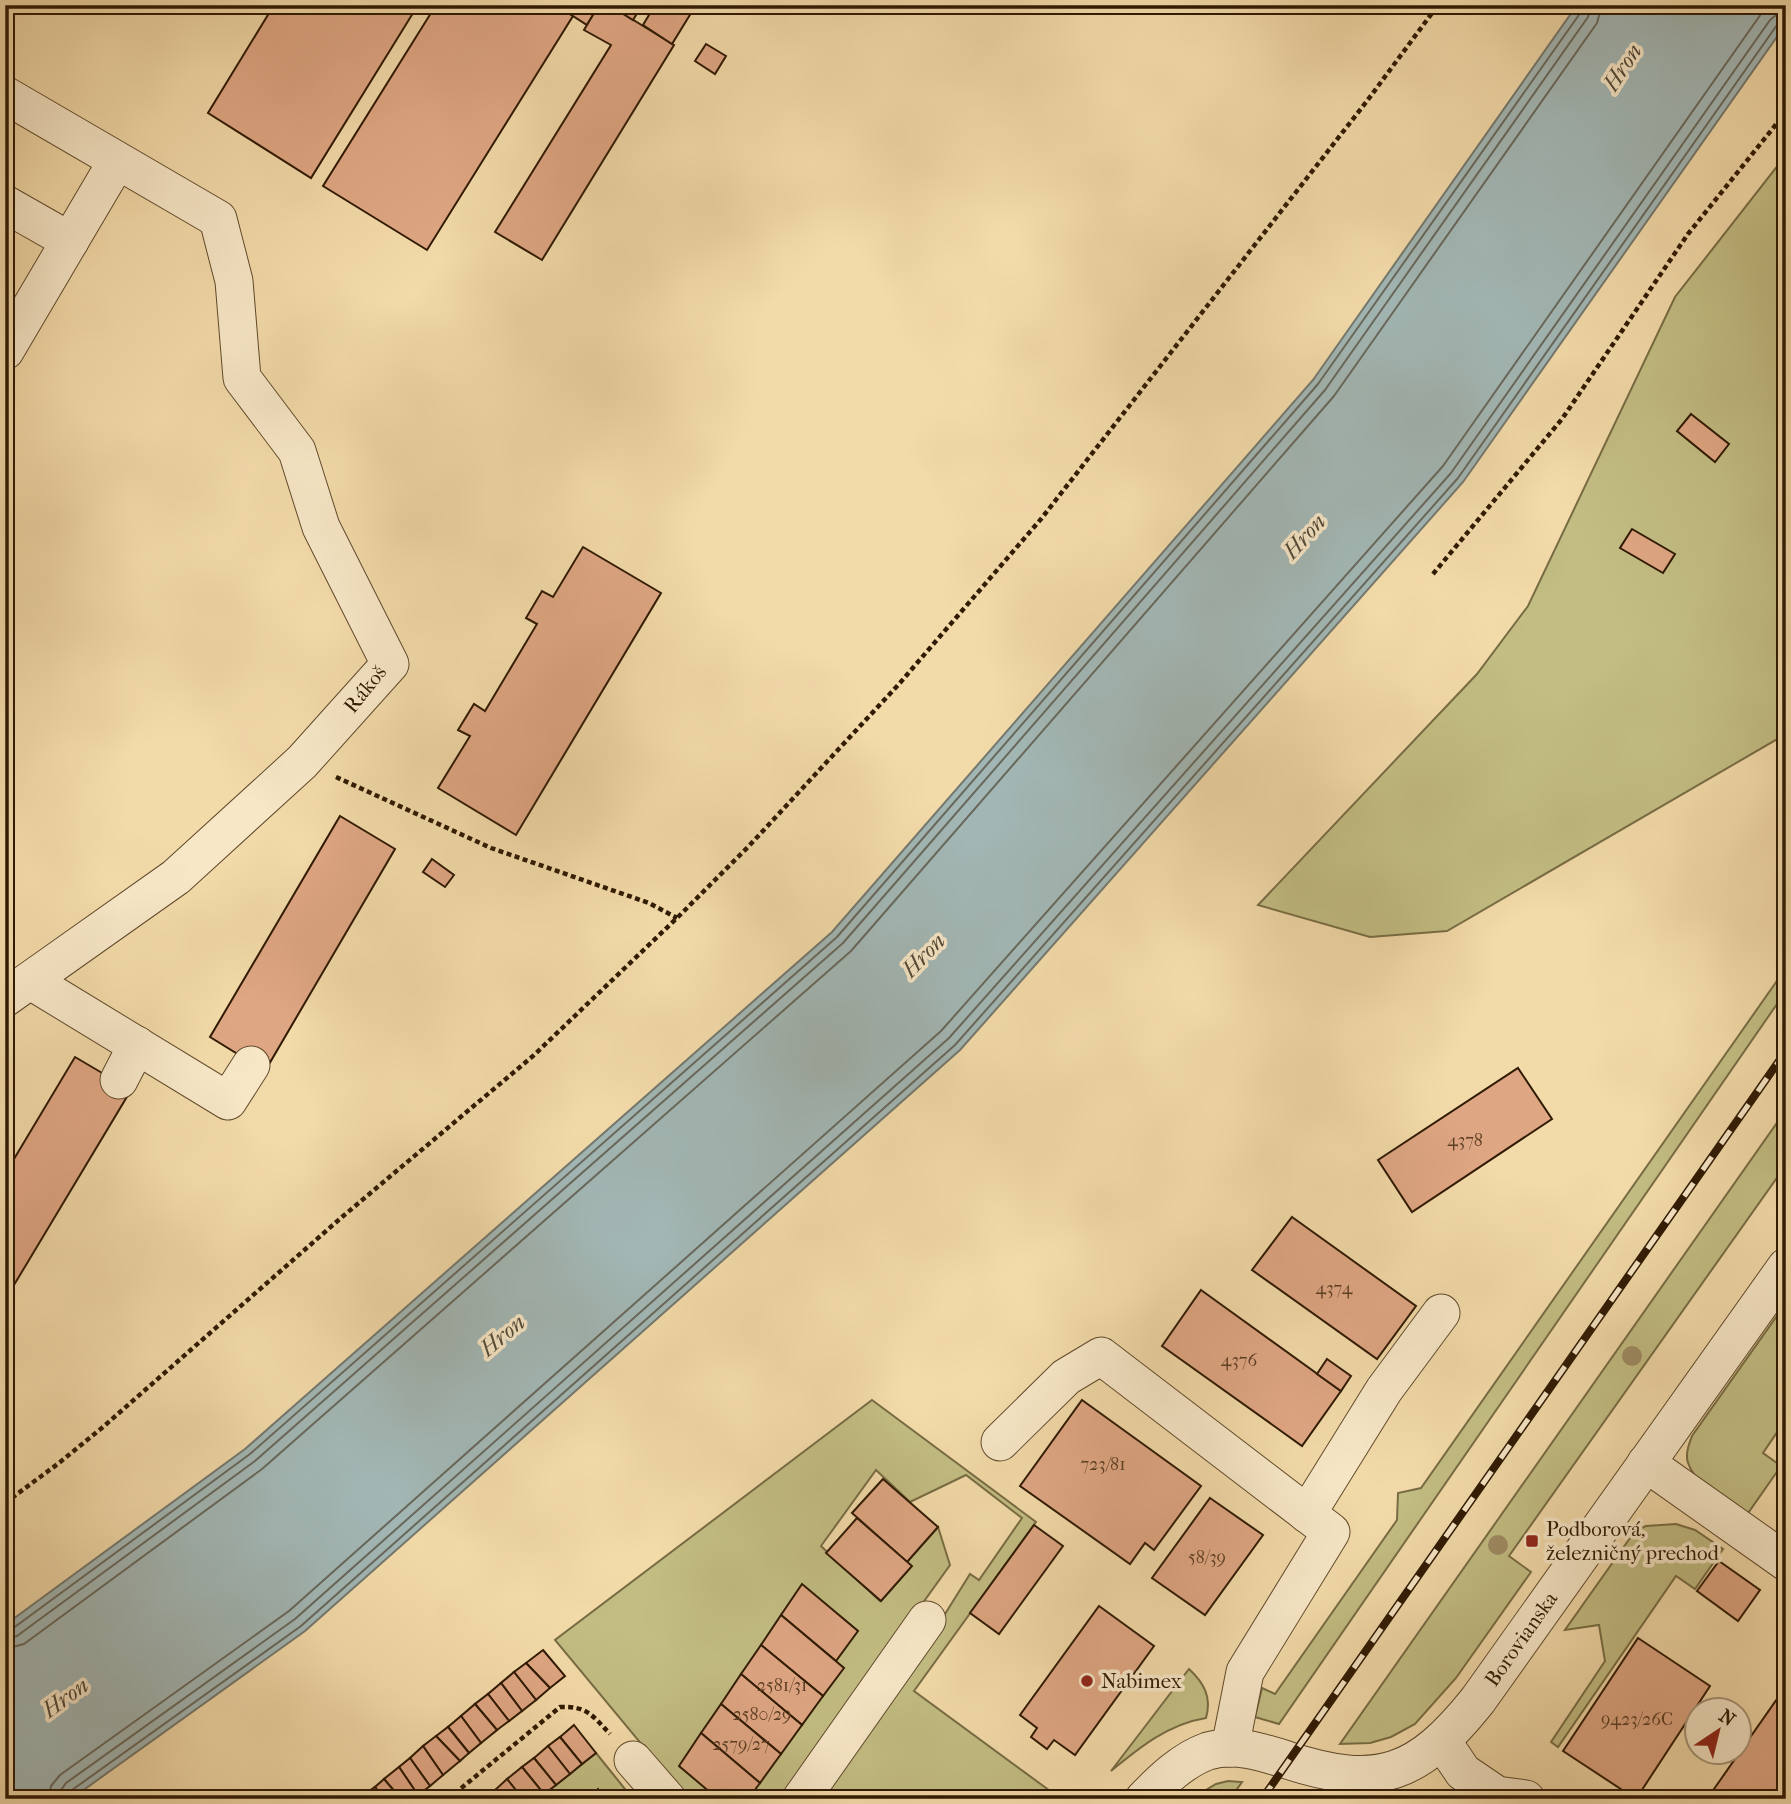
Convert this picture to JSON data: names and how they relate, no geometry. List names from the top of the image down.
{
  "streets": {
    "street": ["Rákoš", "Borovianska"]
  },
  "water": ["Hron"],
  "places": {
    "transit": ["Podborová, železničný prechod"],
    "other": ["Nabimex"]
  },
  "house_numbers": [
    "4378",
    "4374",
    "4376",
    "723/81",
    "58/39",
    "2581/31",
    "2580/29",
    "9423/26C",
    "2579/27"
  ],
  "north": "top right"
}
